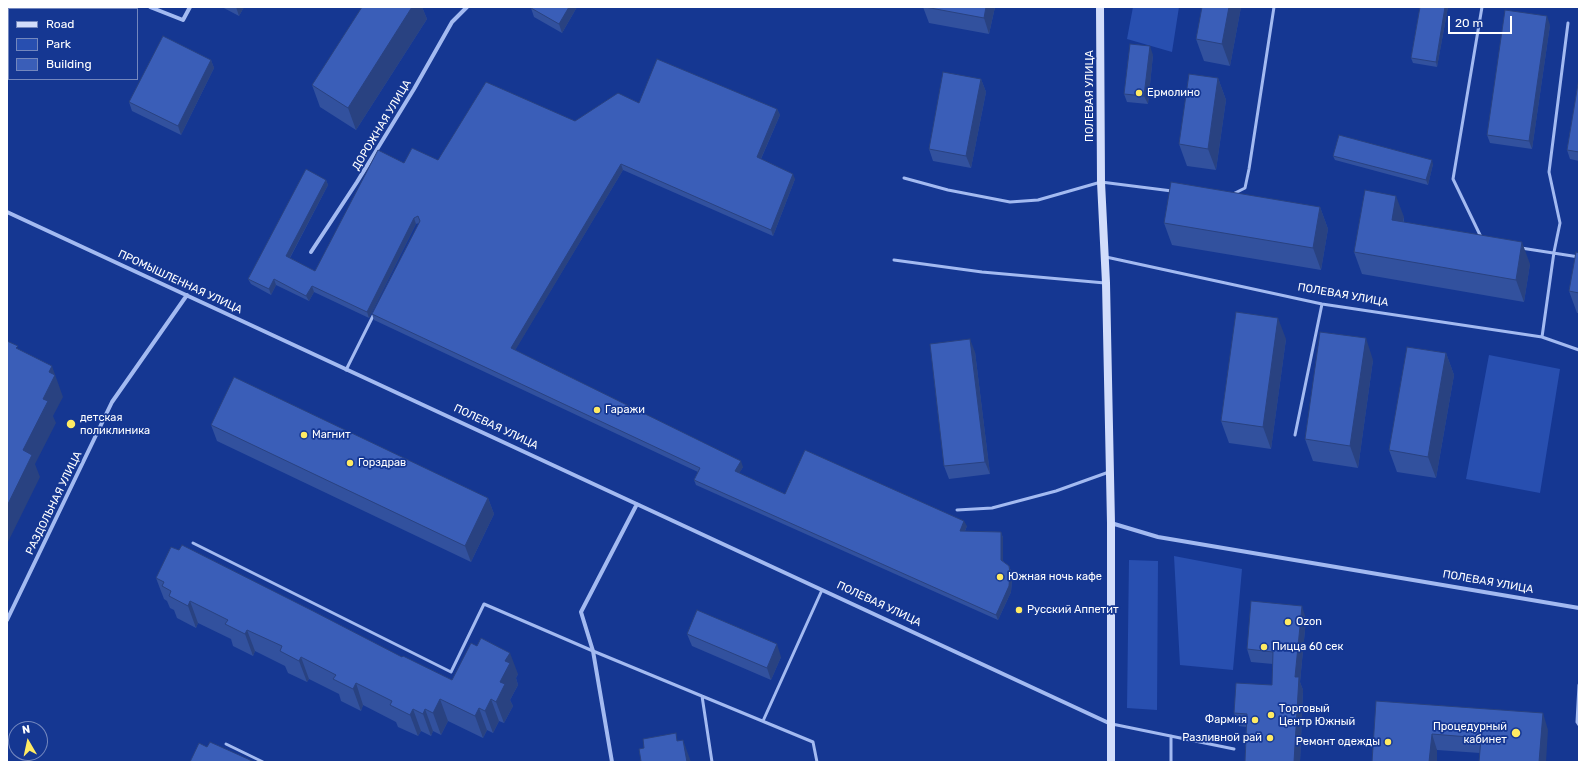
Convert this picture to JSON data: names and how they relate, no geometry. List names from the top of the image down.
{
  "streets": {
    "main road": ["ПОЛЕВАЯ УЛИЦА"],
    "street": ["ДОРОЖНАЯ УЛИЦА", "ПРОМЫШЛЕННАЯ УЛИЦА", "РАЗДОЛЬНАЯ УЛИЦА"]
  },
  "crossings": [
    ["ПОЛЕВАЯ УЛИЦА", "ПРОМЫШЛЕННАЯ УЛИЦА"],
    ["ПРОМЫШЛЕННАЯ УЛИЦА", "РАЗДОЛЬНАЯ УЛИЦА"]
  ],
  "places": [
    "Ермолино",
    "Гаражи",
    "детская поликлиника",
    "Магнит",
    "Горздрав",
    "Южная ночь кафе",
    "Русский Аппетит",
    "Ozon",
    "Пицца 60 сек",
    "Торговый Центр Южный",
    "Фармия",
    "Процедурный кабинет",
    "Разливной рай",
    "Ремонт одежды"
  ],
  "legend": ["Road", "Park", "Building"],
  "scale_bar": "20 m",
  "north": "top"
}
